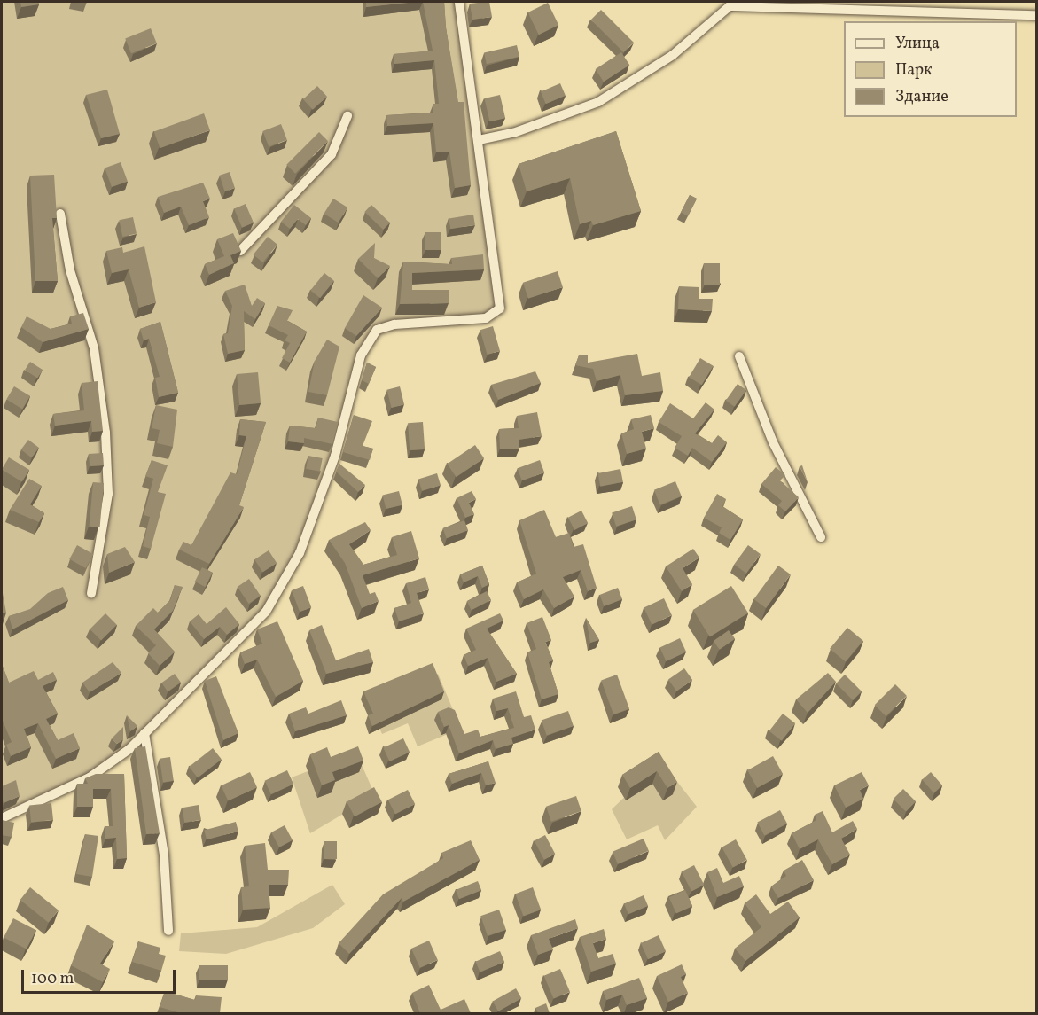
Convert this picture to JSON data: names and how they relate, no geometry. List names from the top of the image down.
{
  "legend": ["Улица", "Парк", "Здание"],
  "scale_bar": "100 m"
}
